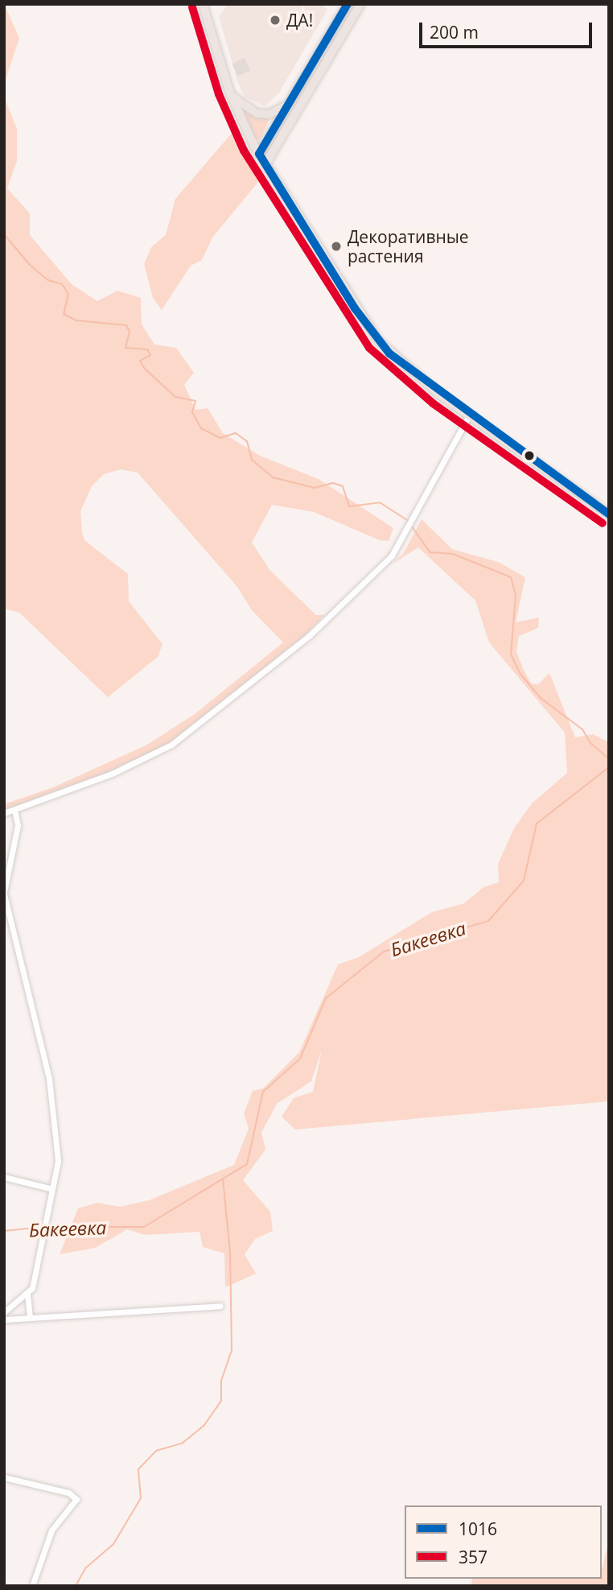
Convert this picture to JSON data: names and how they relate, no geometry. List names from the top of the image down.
{
  "water": ["Бакеевка"],
  "places": ["ДА!", "Декоративные растения"],
  "lines": ["transit line 1016", "transit line 357"],
  "legend": ["1016", "357"],
  "scale_bar": "200 m"
}
